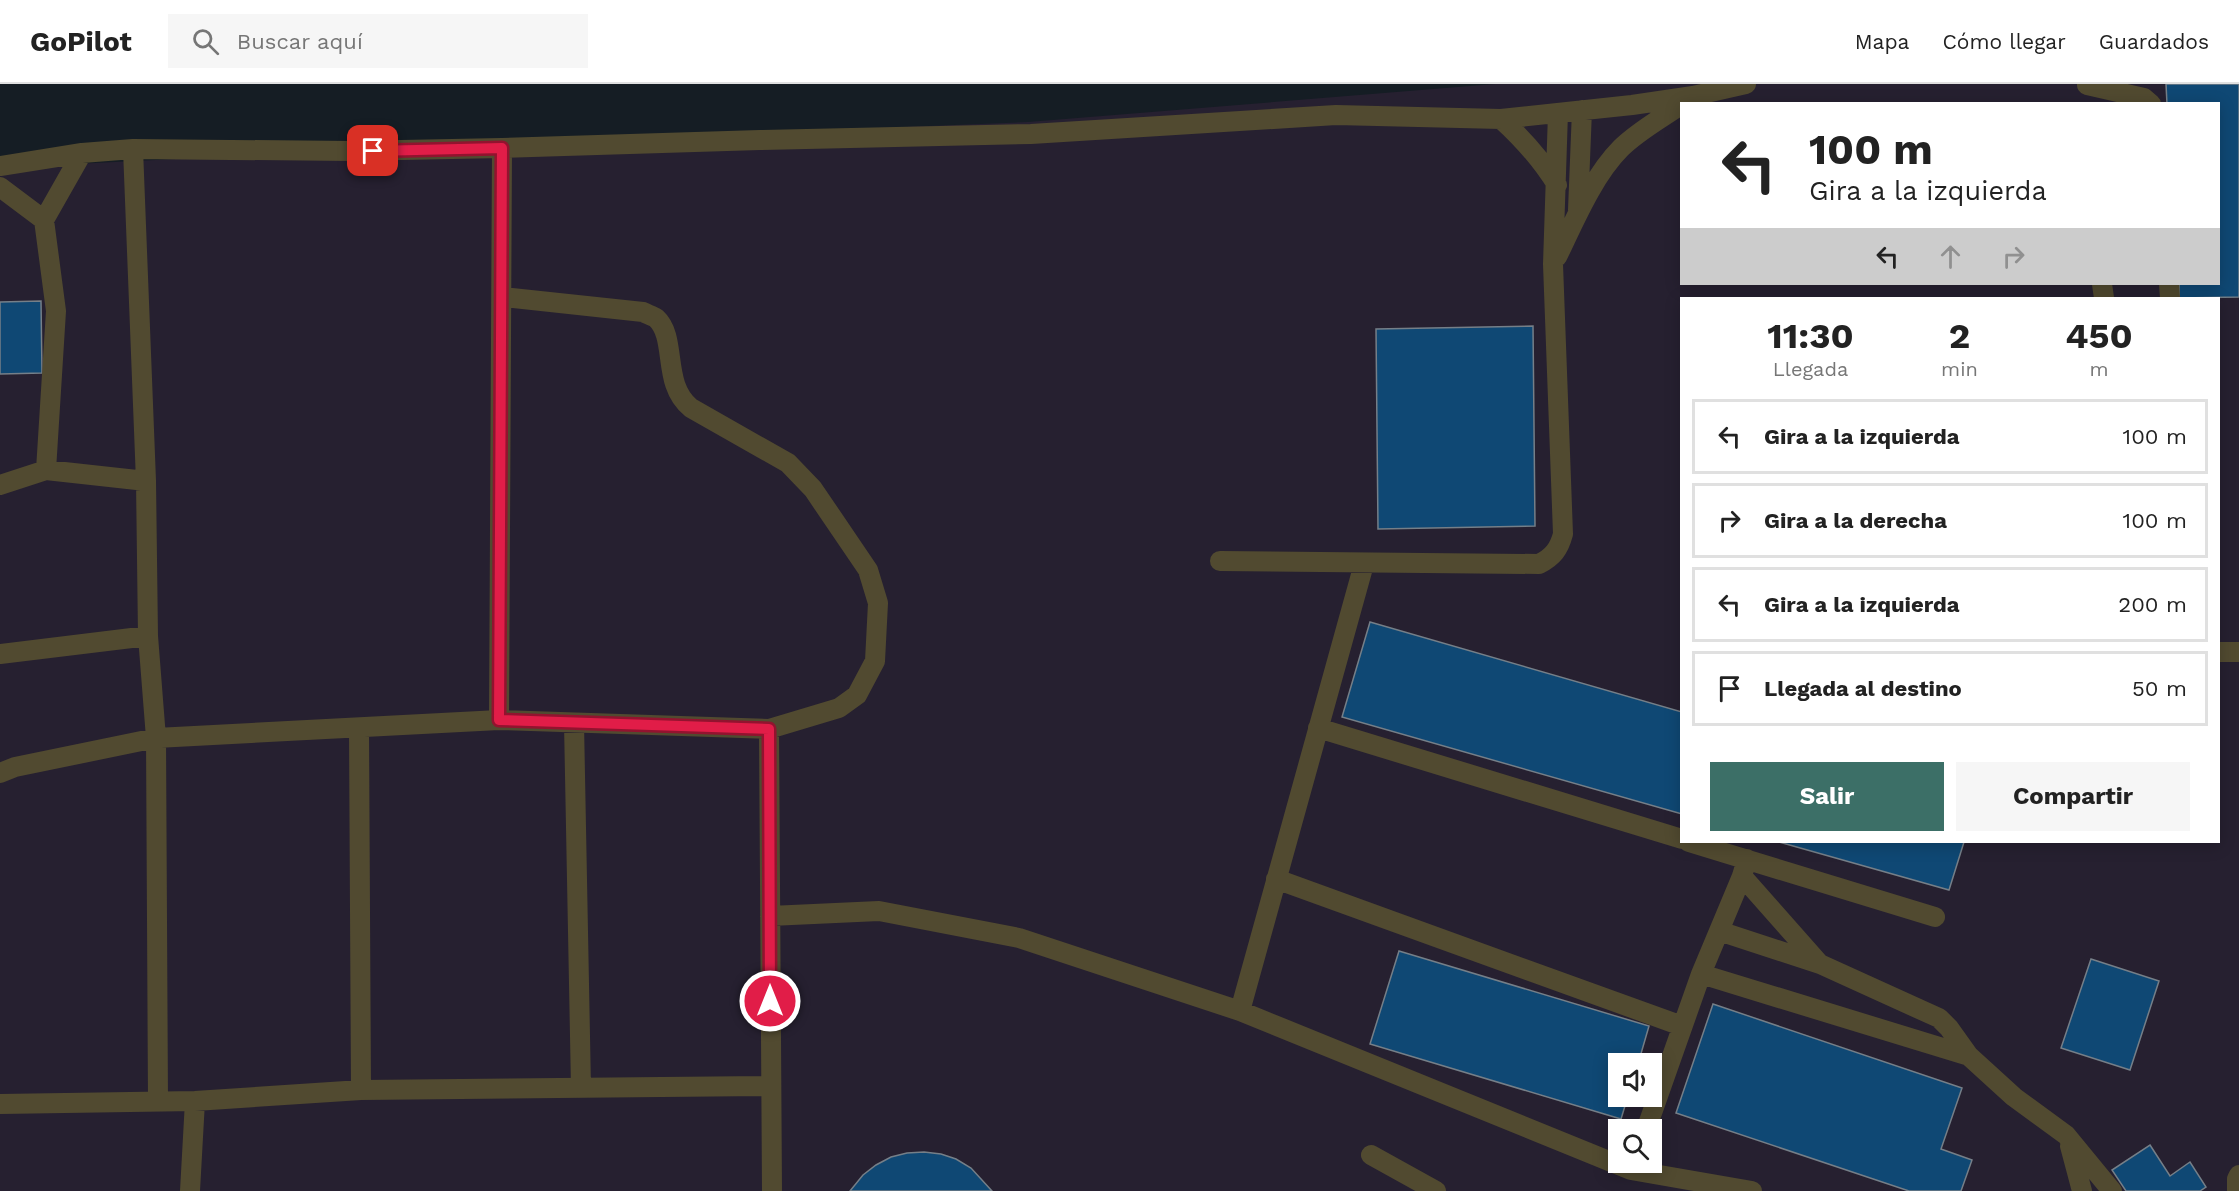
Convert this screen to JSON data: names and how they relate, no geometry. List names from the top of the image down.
{
  "page": {
    "header": "GoPilot",
    "search": "Buscar aquí",
    "nav": ["Mapa", "Cómo llegar", "Guardados"],
    "turn": ["100 m", "Gira a la izquierda"],
    "eta": [
      "11:30",
      "Llegada",
      "2",
      "min",
      "450",
      "m"
    ],
    "list": [
      {
        "name": "Gira a la izquierda",
        "value": "100 m"
      },
      {
        "name": "Gira a la derecha",
        "value": "100 m"
      },
      {
        "name": "Gira a la izquierda",
        "value": "200 m"
      },
      {
        "name": "Llegada al destino",
        "value": "50 m"
      }
    ],
    "buttons": ["Salir", "Compartir"]
  }
}
